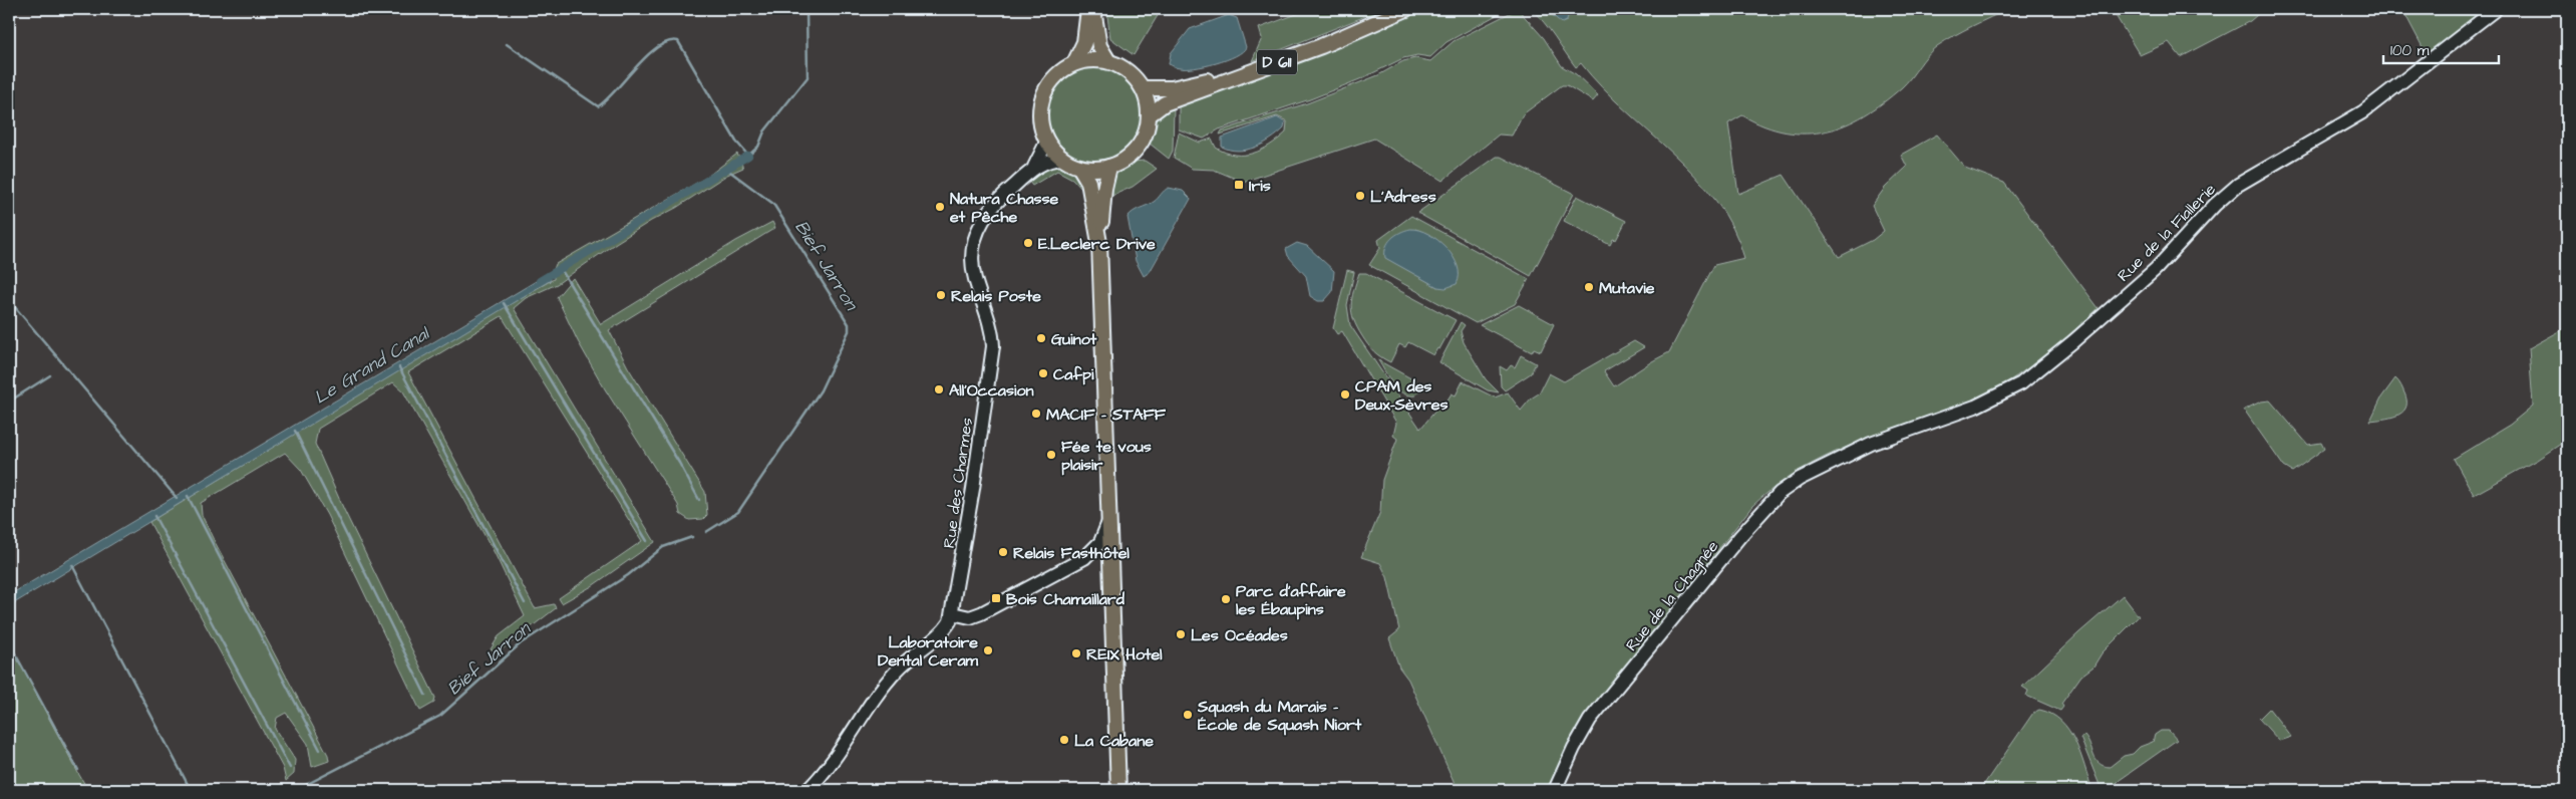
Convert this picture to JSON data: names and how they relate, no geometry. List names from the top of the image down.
{
  "streets": {
    "main road": ["D 611"],
    "street": ["Rue de la Fiallerie", "Rue des Charmes", "Rue de la Chagnée"]
  },
  "crossings": [
    ["D 611", "Rue des Charmes"],
    ["Rue de la Fiallerie", "Rue de la Chagnée"]
  ],
  "water": ["Bief Jarron", "Le Grand Canal"],
  "places": {
    "transit": ["Iris", "Bois Chamaillard"],
    "other": [
      "L'Adress",
      "Natura Chasse et Pêche",
      "E.Leclerc Drive",
      "Mutavie",
      "Relais Poste",
      "Guinot",
      "Cafpi",
      "All'Occasion",
      "CPAM des Deux-Sèvres",
      "MACIF - STAFF",
      "Fée te vous plaisir",
      "Relais Fasthôtel",
      "Parc d'affaire les Ébaupins",
      "Les Océades",
      "Laboratoire Dental Ceram",
      "REIX Hotel",
      "Squash du Marais - École de Squash Niort",
      "La Cabane"
    ]
  },
  "scale_bar": "100 m"
}
